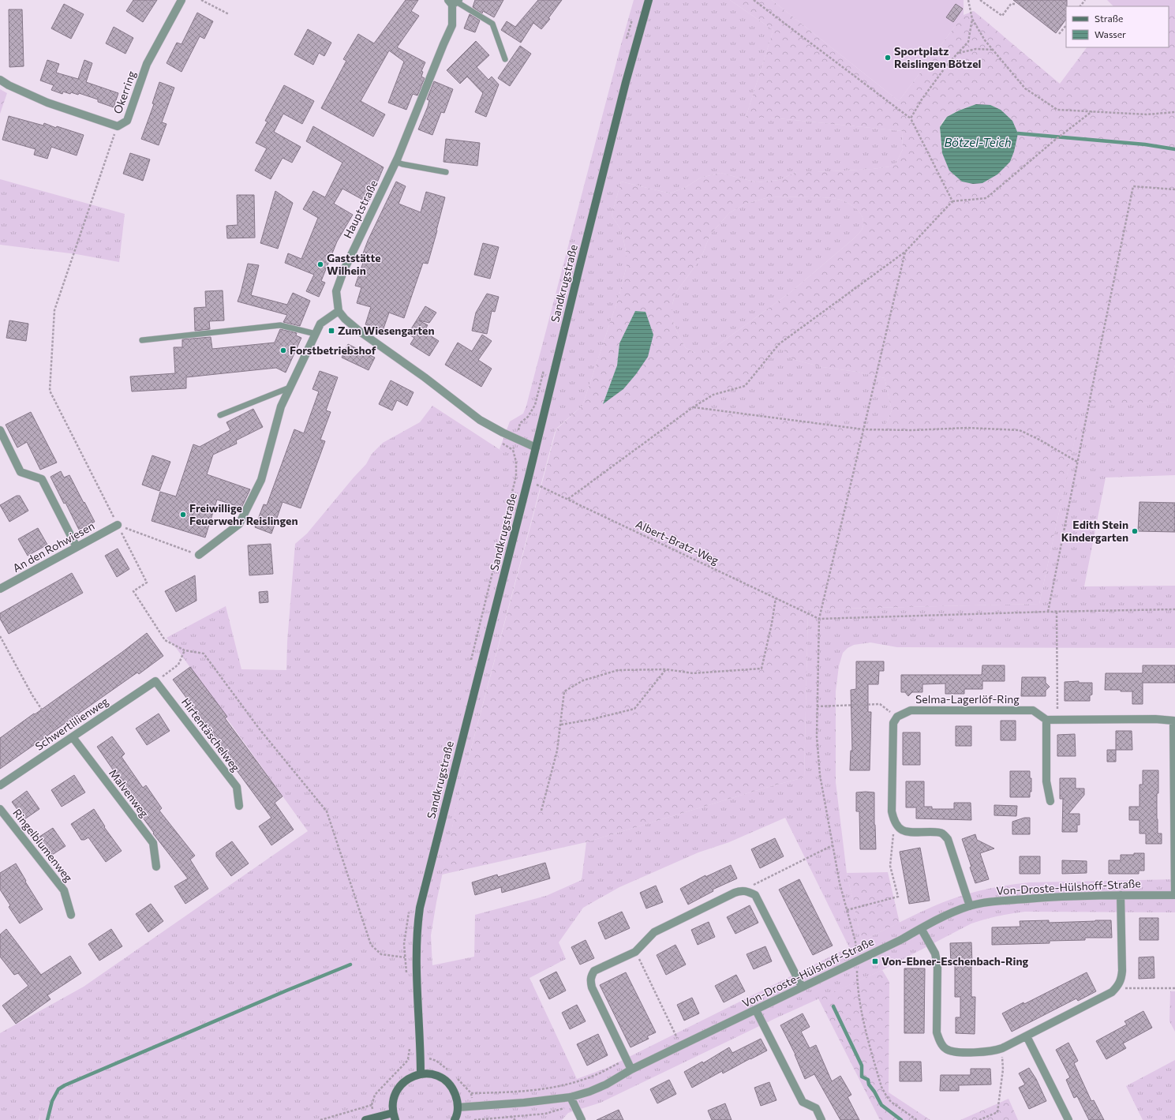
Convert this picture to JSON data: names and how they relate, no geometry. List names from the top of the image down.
{
  "streets": {
    "street": [
      "Okerring",
      "Hauptstraße",
      "Sandkrugstraße",
      "An den Rohwiesen",
      "Selma-Lagerlöf-Ring",
      "Schwertlilienweg",
      "Hirtentäschelweg",
      "Malvenweg",
      "Ringelblumenweg",
      "Von-Droste-Hülshoff-Straße"
    ],
    "path": ["Albert-Bratz-Weg"]
  },
  "crossings": [
    ["Sandkrugstraße", "Albert-Bratz-Weg"],
    ["Schwertlilienweg", "Hirtentäschelweg"],
    ["Schwertlilienweg", "Malvenweg"]
  ],
  "water": ["Bötzel-Teich"],
  "places": {
    "other": [
      "Sportplatz Reislingen Bötzel",
      "Gaststätte Wilhein",
      "Forstbetriebshof",
      "Freiwillige Feuerwehr Reislingen",
      "Edith Stein Kindergarten"
    ],
    "transit": ["Zum Wiesengarten", "Von-Ebner-Eschenbach-Ring"]
  },
  "legend": ["Straße", "Wasser"]
}
